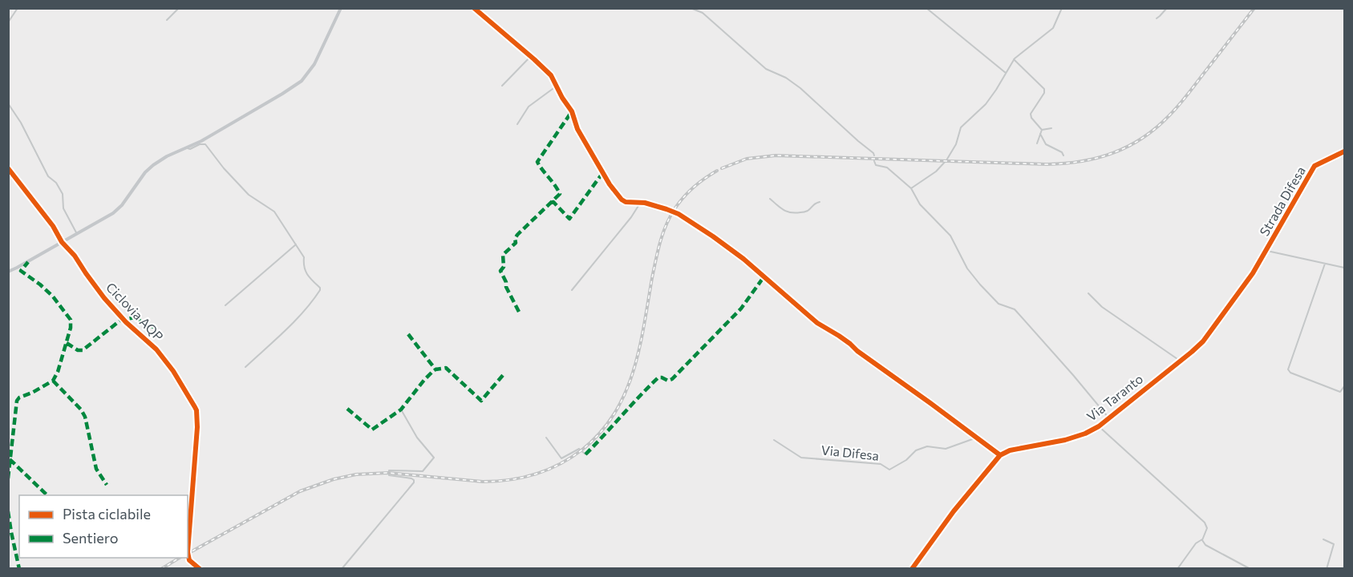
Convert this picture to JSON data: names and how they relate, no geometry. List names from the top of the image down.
{
  "streets": {
    "street": ["Strada Difesa", "Via Taranto", "Via Difesa"],
    "cycle path": ["Ciclovia AQP"]
  },
  "crossings": [
    ["Strada Difesa", "Via Taranto"]
  ],
  "legend": ["Pista ciclabile", "Sentiero"]
}
